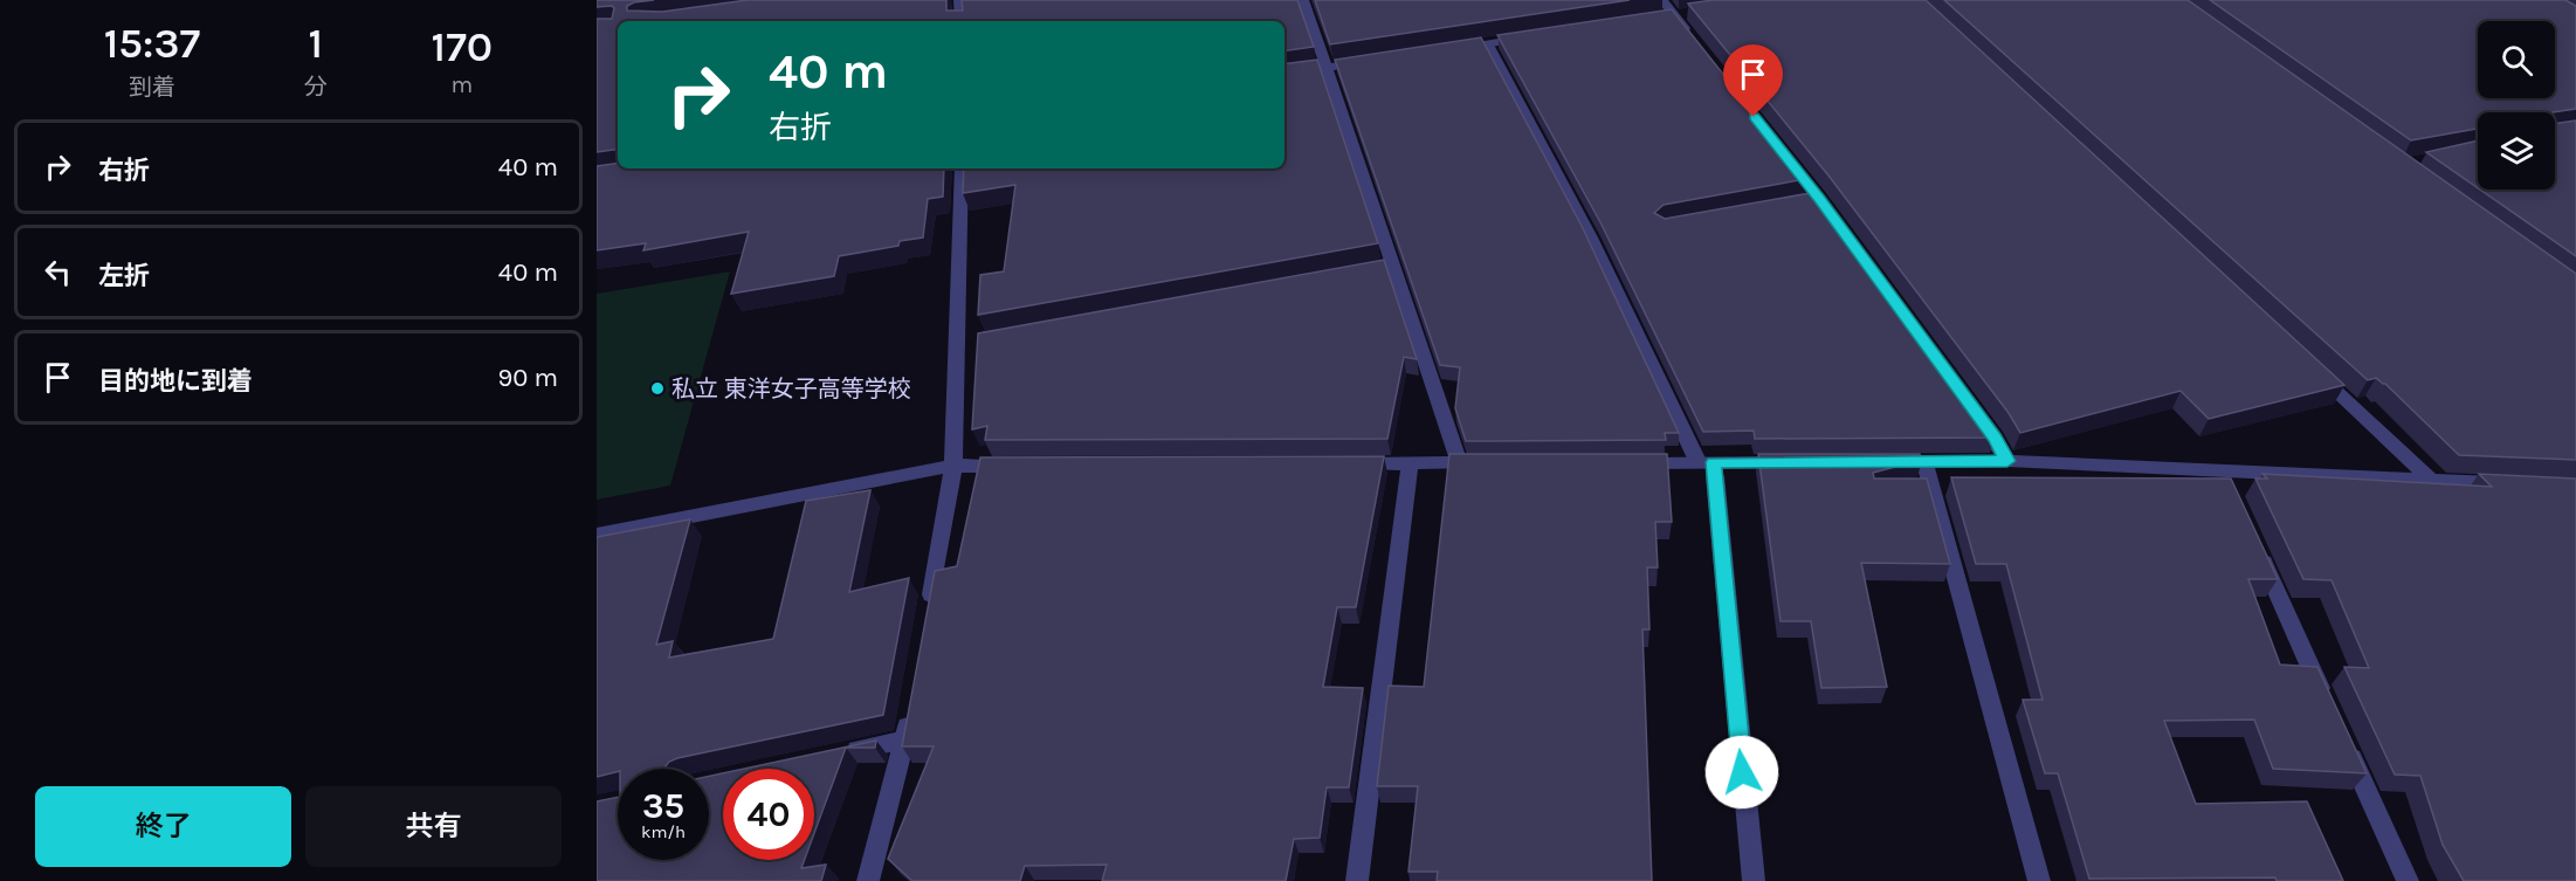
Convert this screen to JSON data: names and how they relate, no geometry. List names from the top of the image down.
{
  "places": ["私立 東洋女子高等学校"],
  "page": {
    "eta": [
      "15:37",
      "到着",
      "1",
      "分",
      "170",
      "m"
    ],
    "turn": ["40 m", "右折"],
    "list": [
      {
        "name": "右折",
        "value": "40 m"
      },
      {
        "name": "左折",
        "value": "40 m"
      },
      {
        "name": "目的地に到着",
        "value": "90 m"
      }
    ],
    "speed": "35 km/h",
    "limit": "40",
    "buttons": ["終了", "共有"]
  }
}
